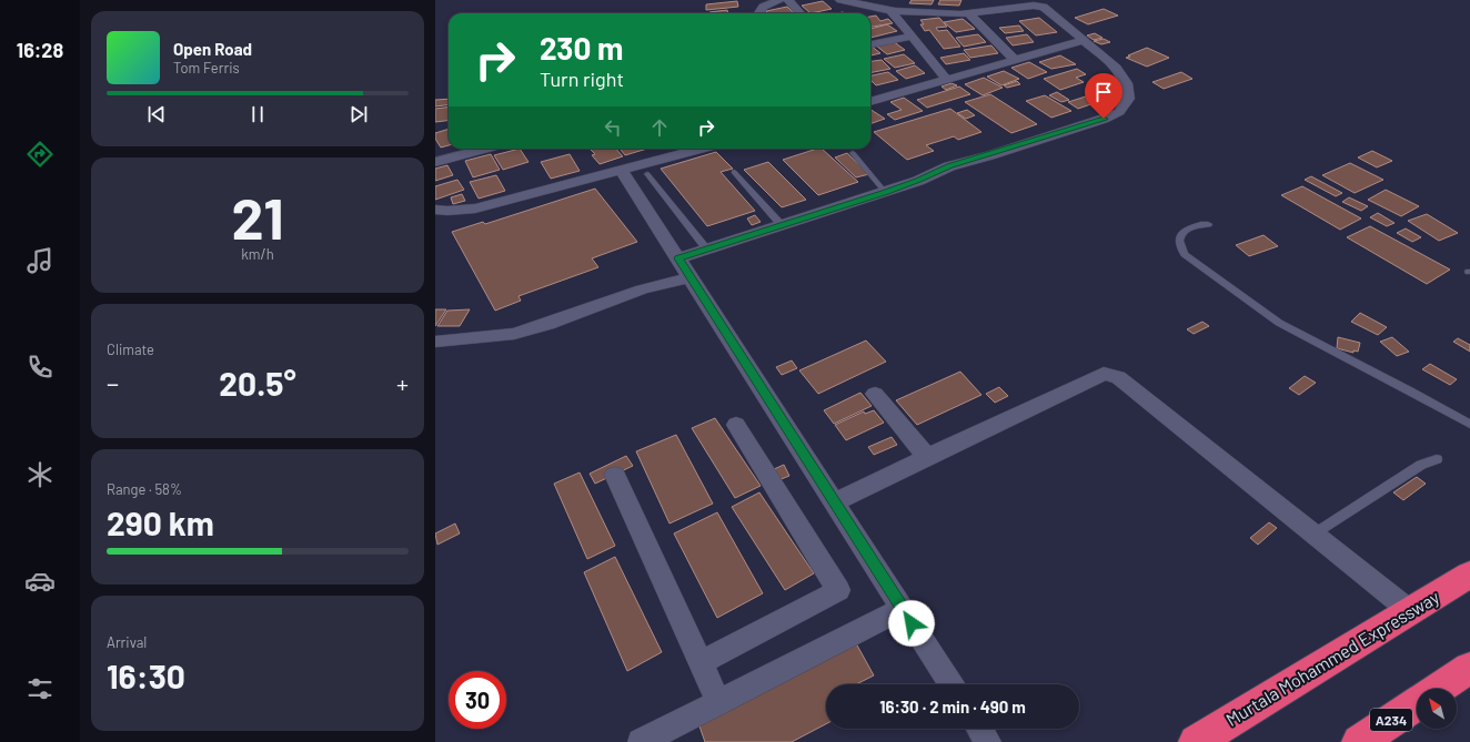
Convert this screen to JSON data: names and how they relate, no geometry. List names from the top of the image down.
{
  "streets": {
    "highway": ["Murtala Mohammed Expressway", "A234"]
  },
  "north": "top left",
  "page": {
    "tabs": "16:28",
    "turn": ["230 m", "Turn right"],
    "song": ["Open Road", "Tom Ferris"],
    "tile": [
      ["21", "km/h"],
      "Climate",
      ["Range · 58%", "290 km"],
      ["Arrival", "16:30"]
    ],
    "heat": ["−", "20.5°", "+"],
    "limit": "30",
    "trip": "16:30 · 2 min · 490 m"
  }
}
